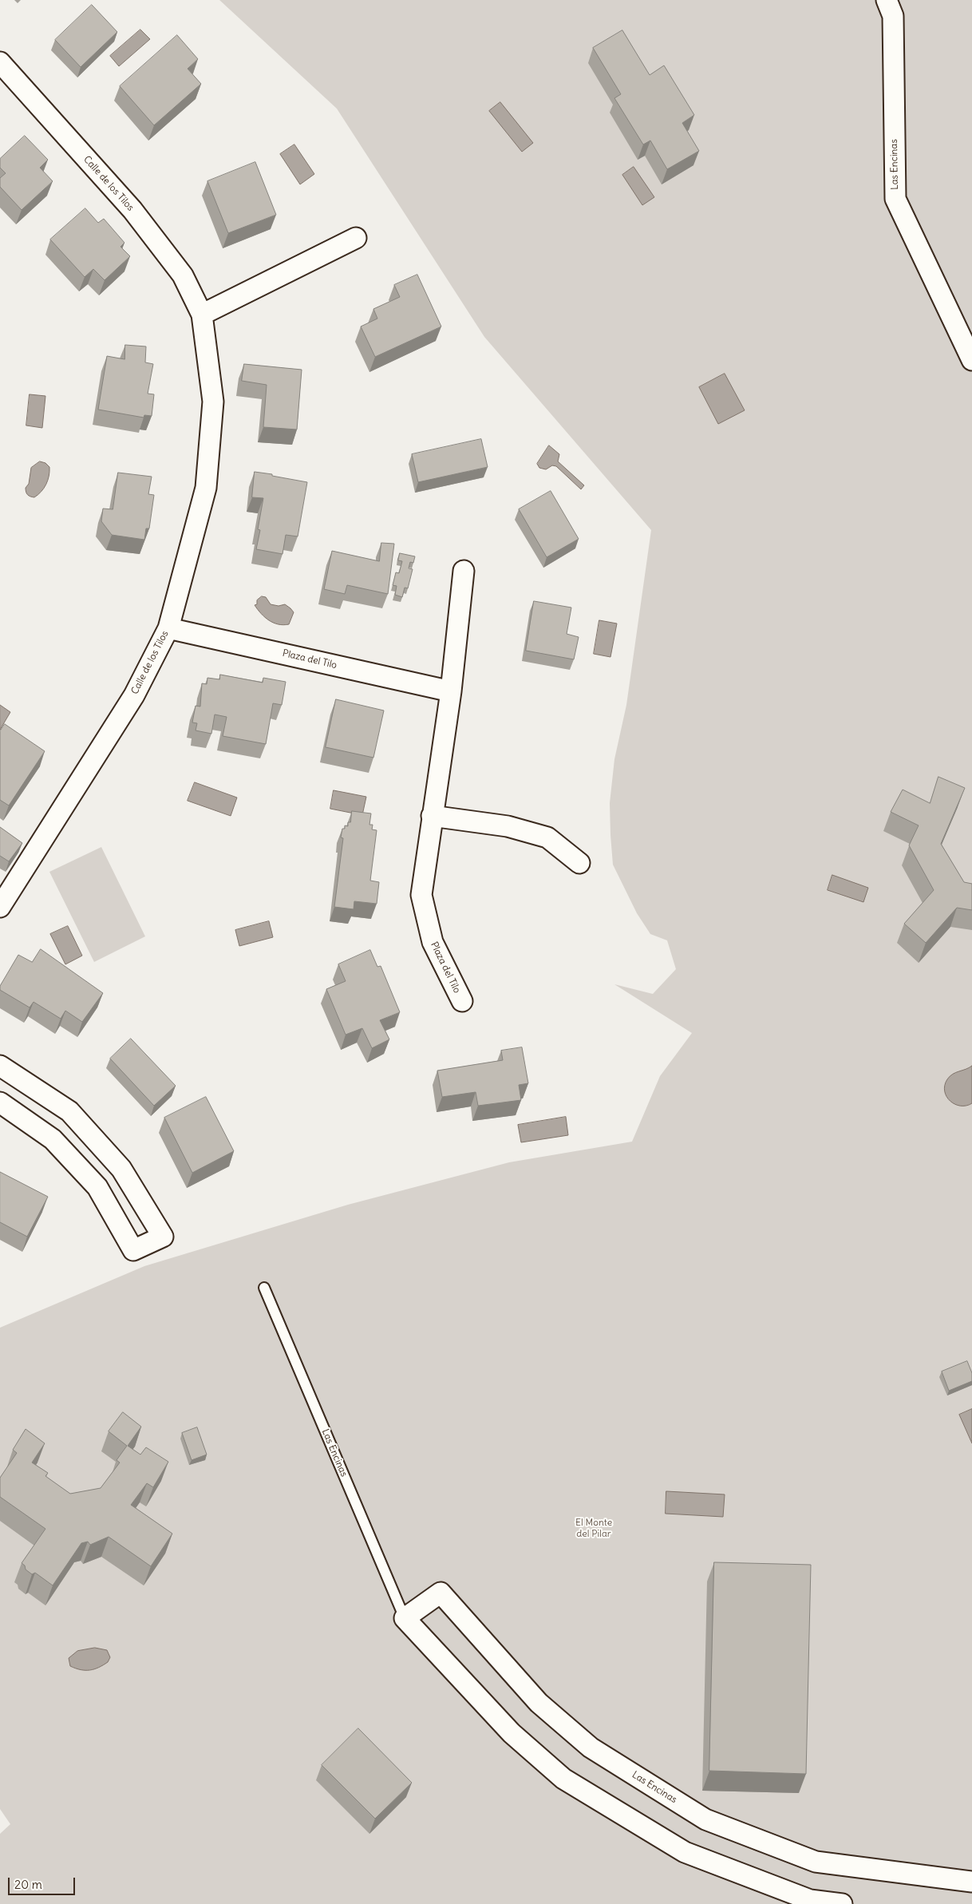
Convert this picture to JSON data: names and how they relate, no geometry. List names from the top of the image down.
{
  "streets": {
    "street": ["Las Encinas", "Calle de los Tilos", "Plaza del Tilo"]
  },
  "crossings": [
    ["Calle de los Tilos", "Plaza del Tilo"]
  ],
  "parks": ["El Monte del Pilar"],
  "scale_bar": "20 m"
}
